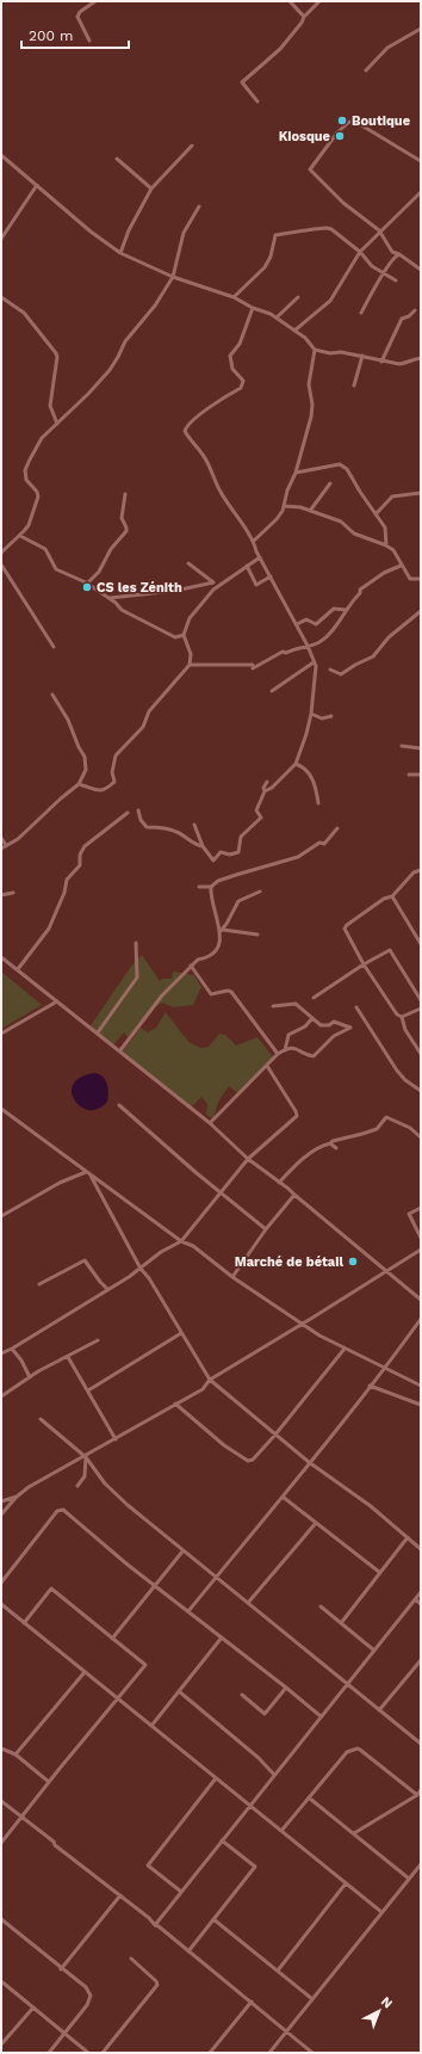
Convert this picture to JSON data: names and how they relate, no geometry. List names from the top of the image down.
{
  "places": [
    "Boutique",
    "Kiosque",
    "CS les Zénith",
    "Marché de bétail"
  ],
  "scale_bar": "200 m",
  "north": "top right"
}
